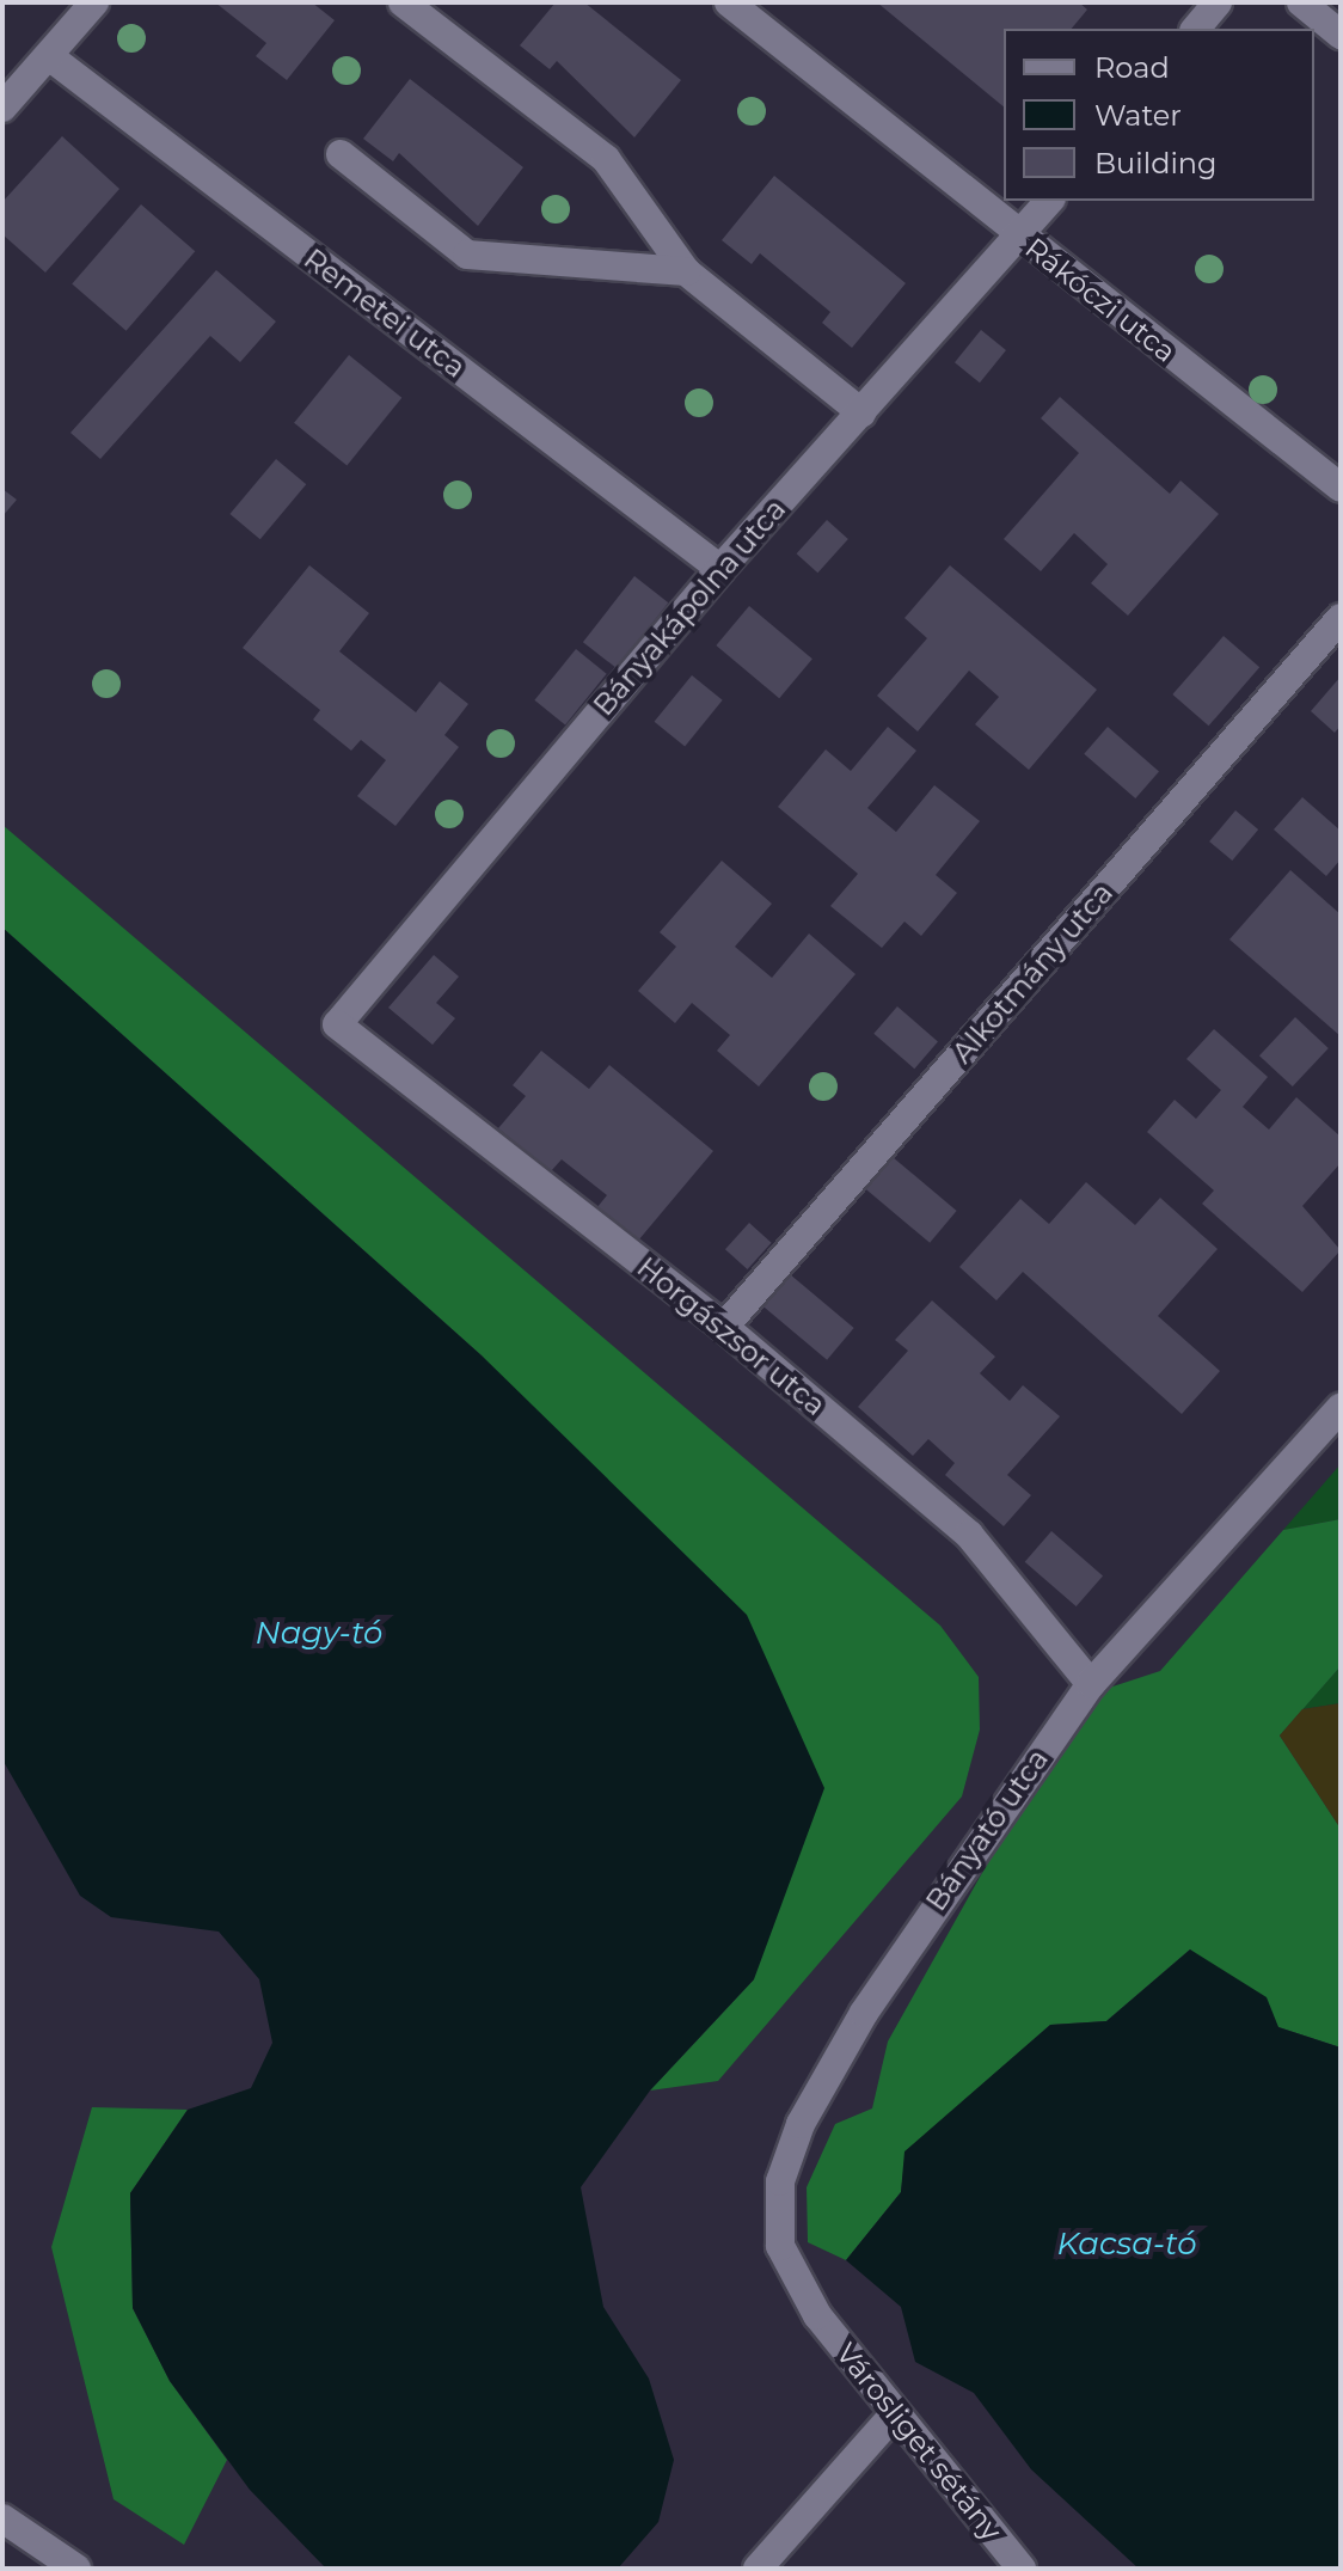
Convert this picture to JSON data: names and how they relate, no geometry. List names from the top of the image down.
{
  "streets": {
    "street": [
      "Rákóczi utca",
      "Remetei utca",
      "Bányakápolna utca",
      "Alkotmány utca",
      "Horgászsor utca",
      "Bányató utca",
      "Városliget sétány"
    ]
  },
  "crossings": [
    ["Rákóczi utca", "Bányakápolna utca"],
    ["Remetei utca", "Bányakápolna utca"],
    ["Bányakápolna utca", "Horgászsor utca"],
    ["Alkotmány utca", "Horgászsor utca"],
    ["Horgászsor utca", "Bányató utca"],
    ["Bányató utca", "Városliget sétány"]
  ],
  "water": ["Nagy-tó", "Kacsa-tó"],
  "legend": ["Road", "Water", "Building"]
}
